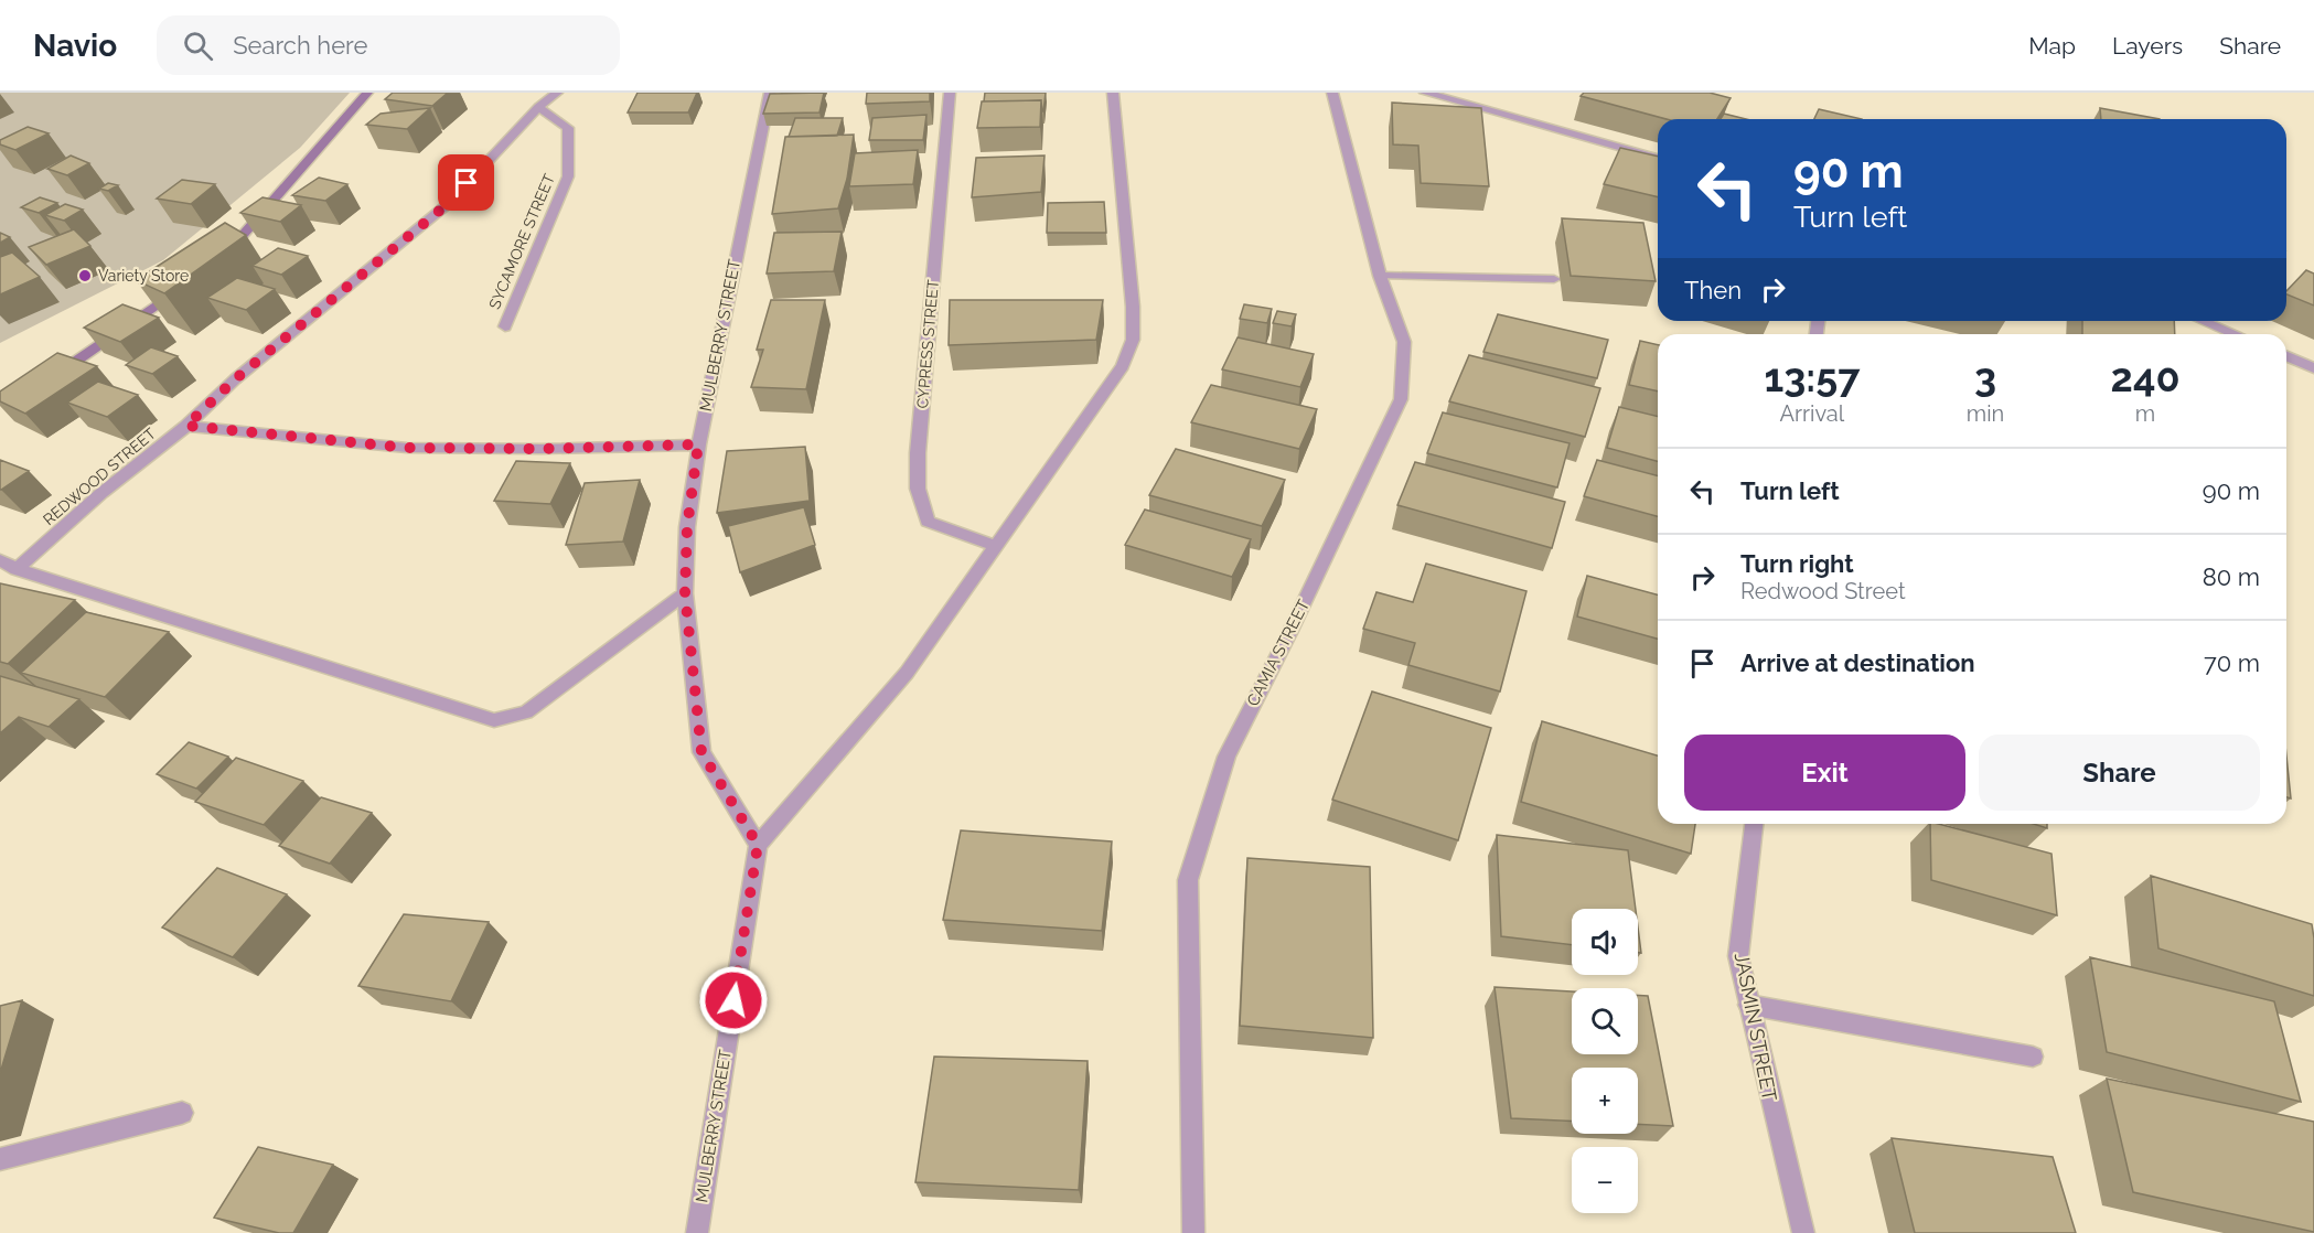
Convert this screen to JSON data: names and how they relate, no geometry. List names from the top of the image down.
{
  "streets": {
    "street": [
      "SYCAMORE STREET",
      "MULBERRY STREET",
      "CYPRESS STREET",
      "REDWOOD STREET",
      "CAMIA STREET",
      "JASMIN STREET"
    ]
  },
  "crossings": [
    ["SYCAMORE STREET", "REDWOOD STREET"]
  ],
  "places": ["Variety Store"],
  "page": {
    "header": "Navio",
    "search": "Search here",
    "nav": ["Map", "Layers", "Share"],
    "turn": ["90 m", "Turn left"],
    "then": "Then",
    "eta": [
      "13:57",
      "Arrival",
      "3",
      "min",
      "240",
      "m"
    ],
    "list": [
      {
        "name": "Turn left",
        "value": "90 m"
      },
      {
        "name": "Turn right",
        "note": "Redwood Street",
        "value": "80 m"
      },
      {
        "name": "Arrive at destination",
        "value": "70 m"
      }
    ],
    "buttons": ["Exit", "Share"],
    "map_buttons": ["+", "−"]
  }
}
